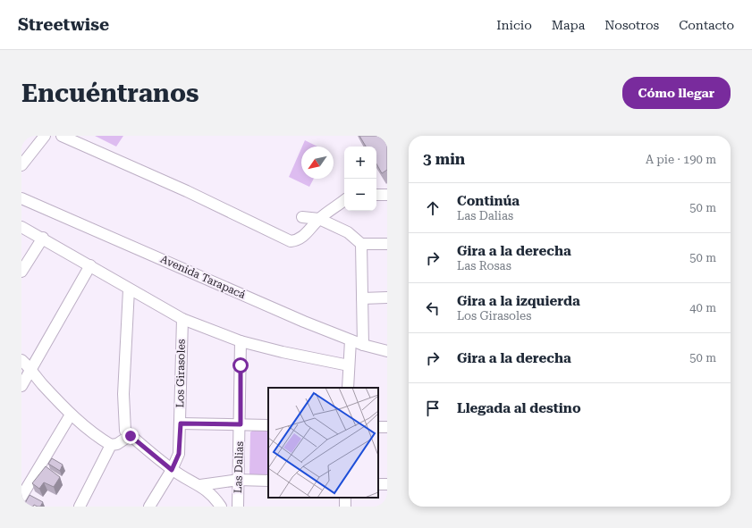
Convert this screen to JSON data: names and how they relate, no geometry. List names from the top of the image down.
{
  "streets": {
    "street": ["Avenida Tarapacá", "Los Girasoles", "Las Dalias"]
  },
  "north": "bottom left",
  "page": {
    "header": "Streetwise",
    "nav": [
      "Inicio",
      "Mapa",
      "Nosotros",
      "Contacto"
    ],
    "buttons": "Cómo llegar",
    "title": "Encuéntranos",
    "heading": ["3 min", "A pie · 190 m"],
    "map_buttons": ["+", "−"],
    "list": [
      ["Continúa", "Las Dalias", "50 m"],
      ["Gira a la derecha", "Las Rosas", "50 m"],
      ["Gira a la izquierda", "Los Girasoles", "40 m"],
      ["Gira a la derecha", "50 m"],
      "Llegada al destino"
    ]
  }
}
